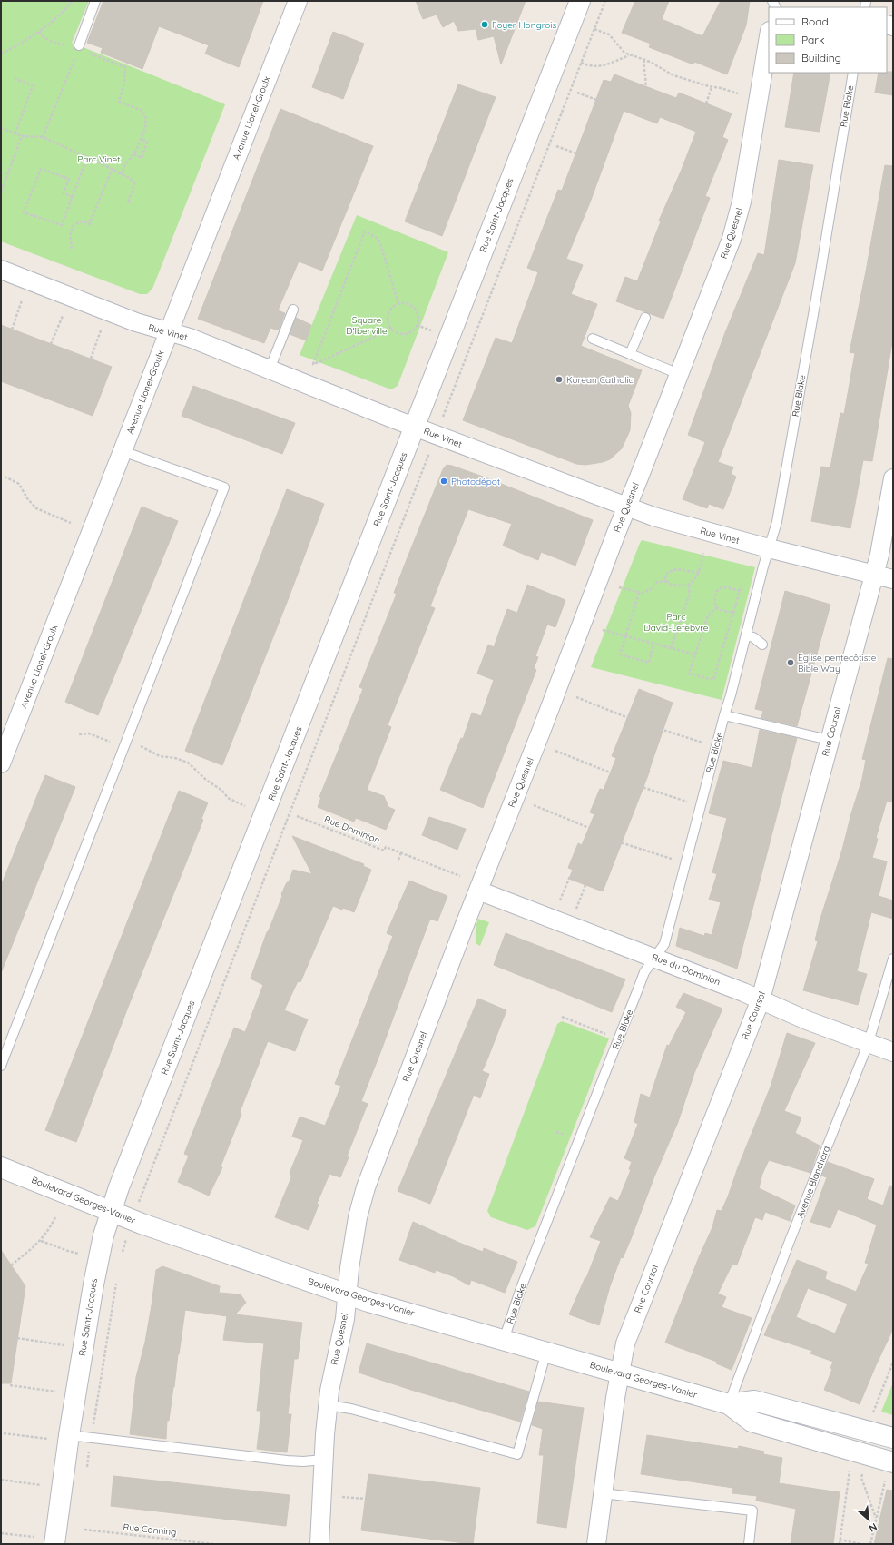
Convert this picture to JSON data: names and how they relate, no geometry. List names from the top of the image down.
{
  "streets": {
    "main road": ["Rue Saint-Jacques", "Boulevard Georges-Vanier"],
    "street": [
      "Avenue Lionel-Groulx",
      "Rue Quesnel",
      "Rue Vinet",
      "Rue Coursol",
      "Rue du Dominion"
    ],
    "lane": ["Rue Blake", "Avenue Blanchard"],
    "path": ["Rue Dominion", "Rue Canning"]
  },
  "crossings": [
    ["Rue Blake", "Rue Vinet"],
    ["Rue Blake", "Rue du Dominion"],
    ["Rue Blake", "Boulevard Georges-Vanier"],
    ["Avenue Lionel-Groulx", "Rue Vinet"],
    ["Rue Saint-Jacques", "Rue Vinet"],
    ["Rue Saint-Jacques", "Boulevard Georges-Vanier"],
    ["Rue Quesnel", "Rue Vinet"],
    ["Rue Quesnel", "Rue du Dominion"],
    ["Rue Quesnel", "Boulevard Georges-Vanier"],
    ["Rue Vinet", "Rue Coursol"],
    ["Rue Coursol", "Rue du Dominion"],
    ["Rue Coursol", "Boulevard Georges-Vanier"],
    ["Rue du Dominion", "Avenue Blanchard"],
    ["Avenue Blanchard", "Boulevard Georges-Vanier"]
  ],
  "parks": ["Parc Vinet", "Square D'Iberville", "Parc David-Lefebvre"],
  "places": [
    "Foyer Hongrois",
    "Korean Catholic",
    "Photodépot",
    "Église pentecôtiste Bible Way"
  ],
  "legend": ["Road", "Park", "Building"],
  "north": "bottom right"
}
